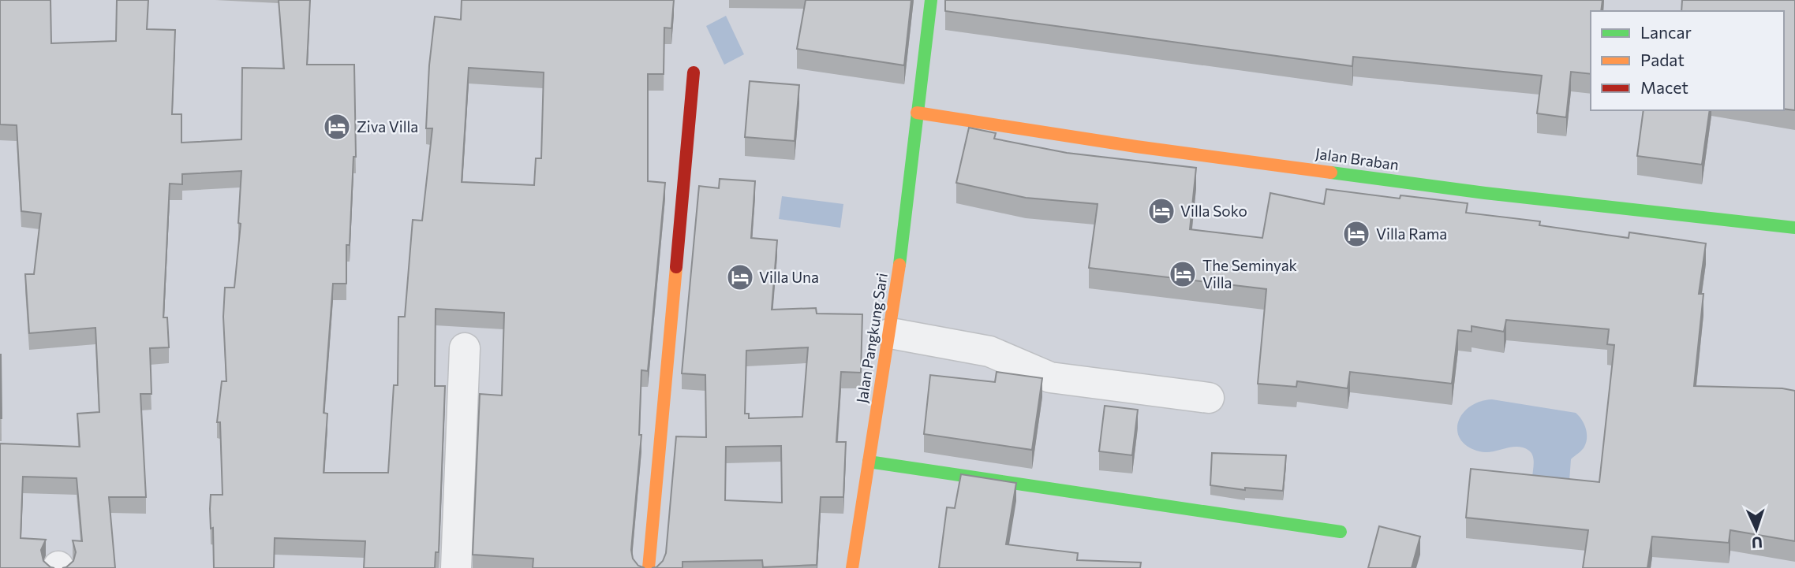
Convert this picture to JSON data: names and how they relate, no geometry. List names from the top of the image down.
{
  "streets": {
    "street": ["Jalan Braban", "Jalan Pangkung Sari"]
  },
  "crossings": [
    ["Jalan Braban", "Jalan Pangkung Sari"]
  ],
  "places": {
    "hotel": [
      "Ziva Villa",
      "Villa Soko",
      "Villa Rama",
      "The Seminyak Villa",
      "Villa Una"
    ]
  },
  "legend": ["Lancar", "Padat", "Macet"],
  "north": "bottom"
}
